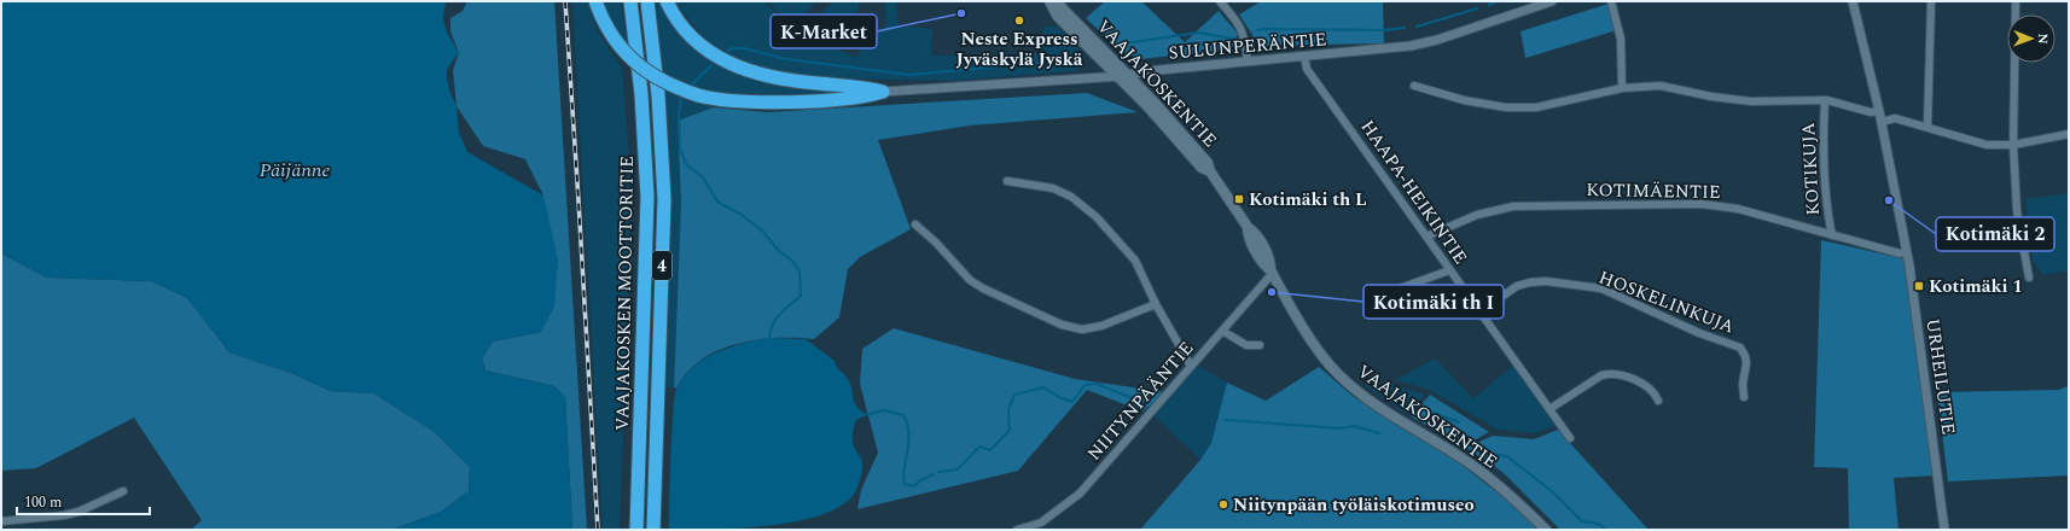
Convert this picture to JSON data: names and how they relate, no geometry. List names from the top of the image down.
{
  "streets": {
    "highway": ["4", "VAAJAKOSKEN MOOTTORITIE"],
    "main road": ["VAAJAKOSKENTIE"],
    "street": [
      "SULUNPERÄNTIE",
      "KOTIKUJA",
      "KOTIMÄENTIE",
      "HAAPA-HEIKINTIE",
      "HOSKELINKUJA",
      "URHEILUTIE",
      "NIITYNPÄÄNTIE"
    ]
  },
  "crossings": [
    ["SULUNPERÄNTIE", "VAAJAKOSKENTIE"],
    ["SULUNPERÄNTIE", "HAAPA-HEIKINTIE"],
    ["VAAJAKOSKENTIE", "NIITYNPÄÄNTIE"],
    ["KOTIKUJA", "KOTIMÄENTIE"],
    ["KOTIMÄENTIE", "HAAPA-HEIKINTIE"],
    ["KOTIMÄENTIE", "URHEILUTIE"],
    ["HAAPA-HEIKINTIE", "HOSKELINKUJA"]
  ],
  "water": ["Päijänne"],
  "places": {
    "other": [
      "K-Market",
      "Neste Express Jyväskylä Jyskä",
      "Kotimäki 2",
      "Kotimäki th I",
      "Niitynpään työläiskotimuseo"
    ],
    "transit": ["Kotimäki th L", "Kotimäki 1"]
  },
  "scale_bar": "100 m",
  "north": "right"
}
